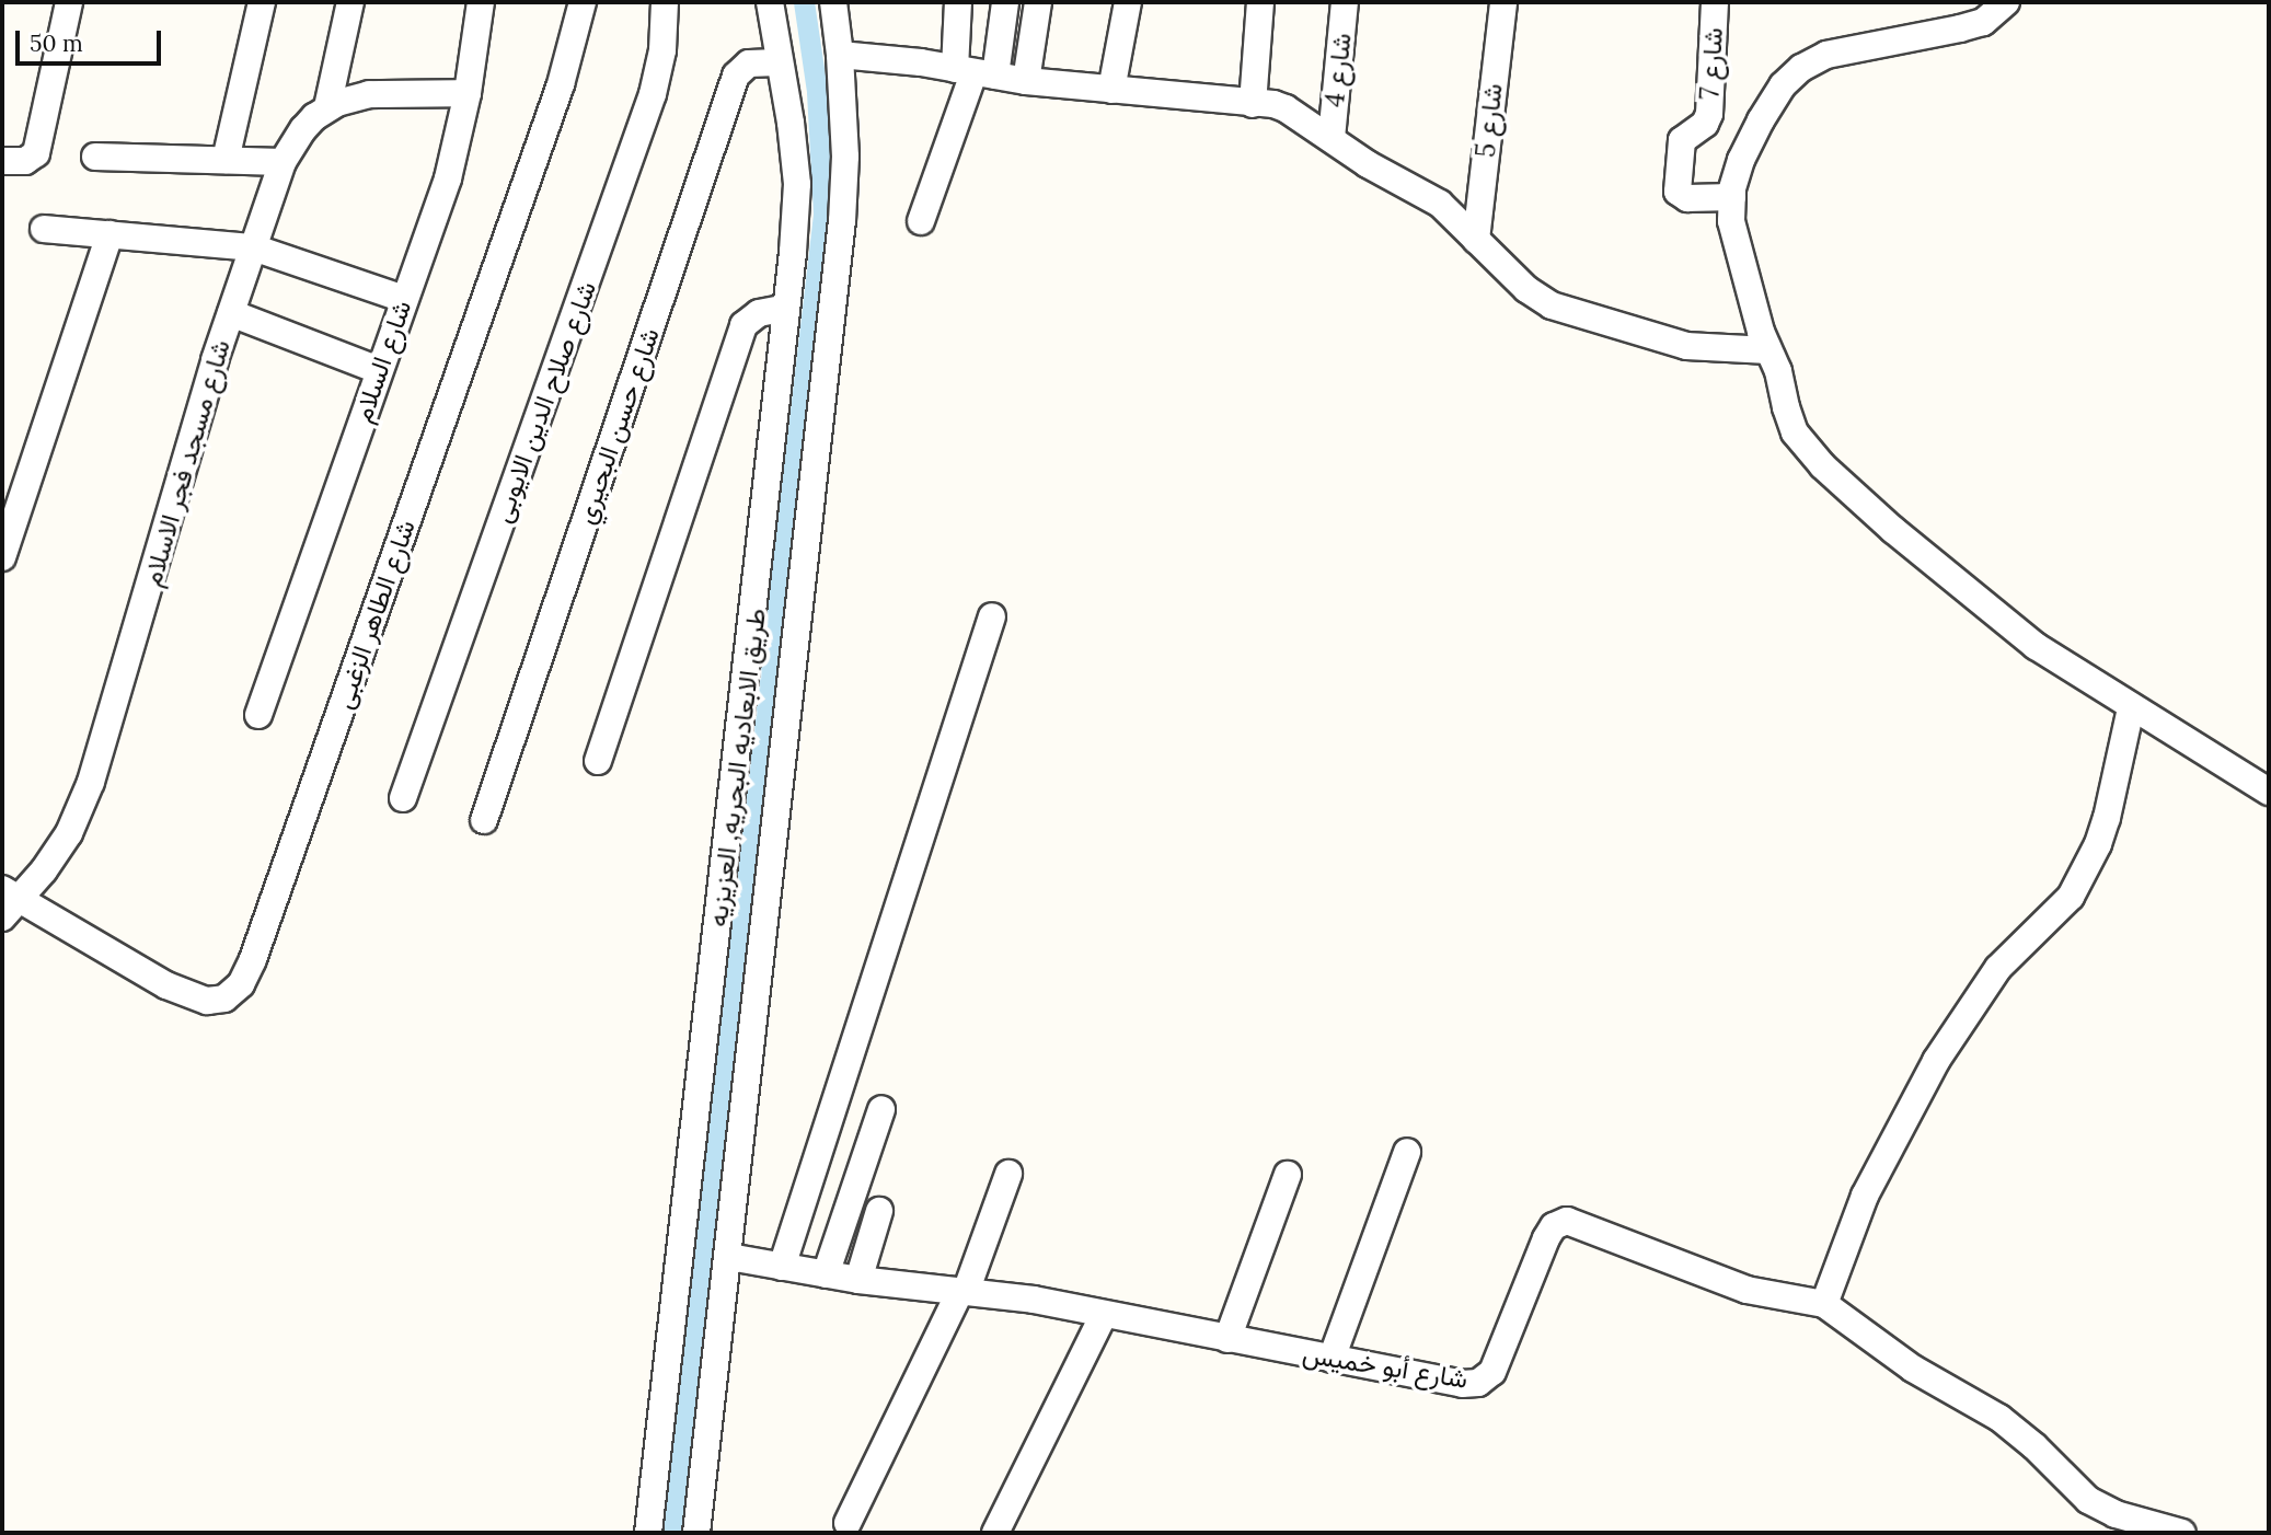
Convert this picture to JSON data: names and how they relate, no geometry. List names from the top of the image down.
{
  "streets": {
    "street": [
      "شارع 7",
      "شارع 4",
      "شارع 5",
      "شارع السلام",
      "شارع صلاح الدين الايوبى",
      "شارع حسن البحيري",
      "شارع مسجد فجر الاسلام",
      "شارع الطاهر الزغبى",
      "طريق الابعاديه البحريه, العزيزيه",
      "شارع أبو خميس"
    ]
  },
  "crossings": [
    ["شارع حسن البحيري", "طريق الابعاديه البحريه, العزيزيه"],
    ["شارع مسجد فجر الاسلام", "شارع الطاهر الزغبى"],
    ["طريق الابعاديه البحريه, العزيزيه", "شارع أبو خميس"]
  ],
  "scale_bar": "50 m"
}
